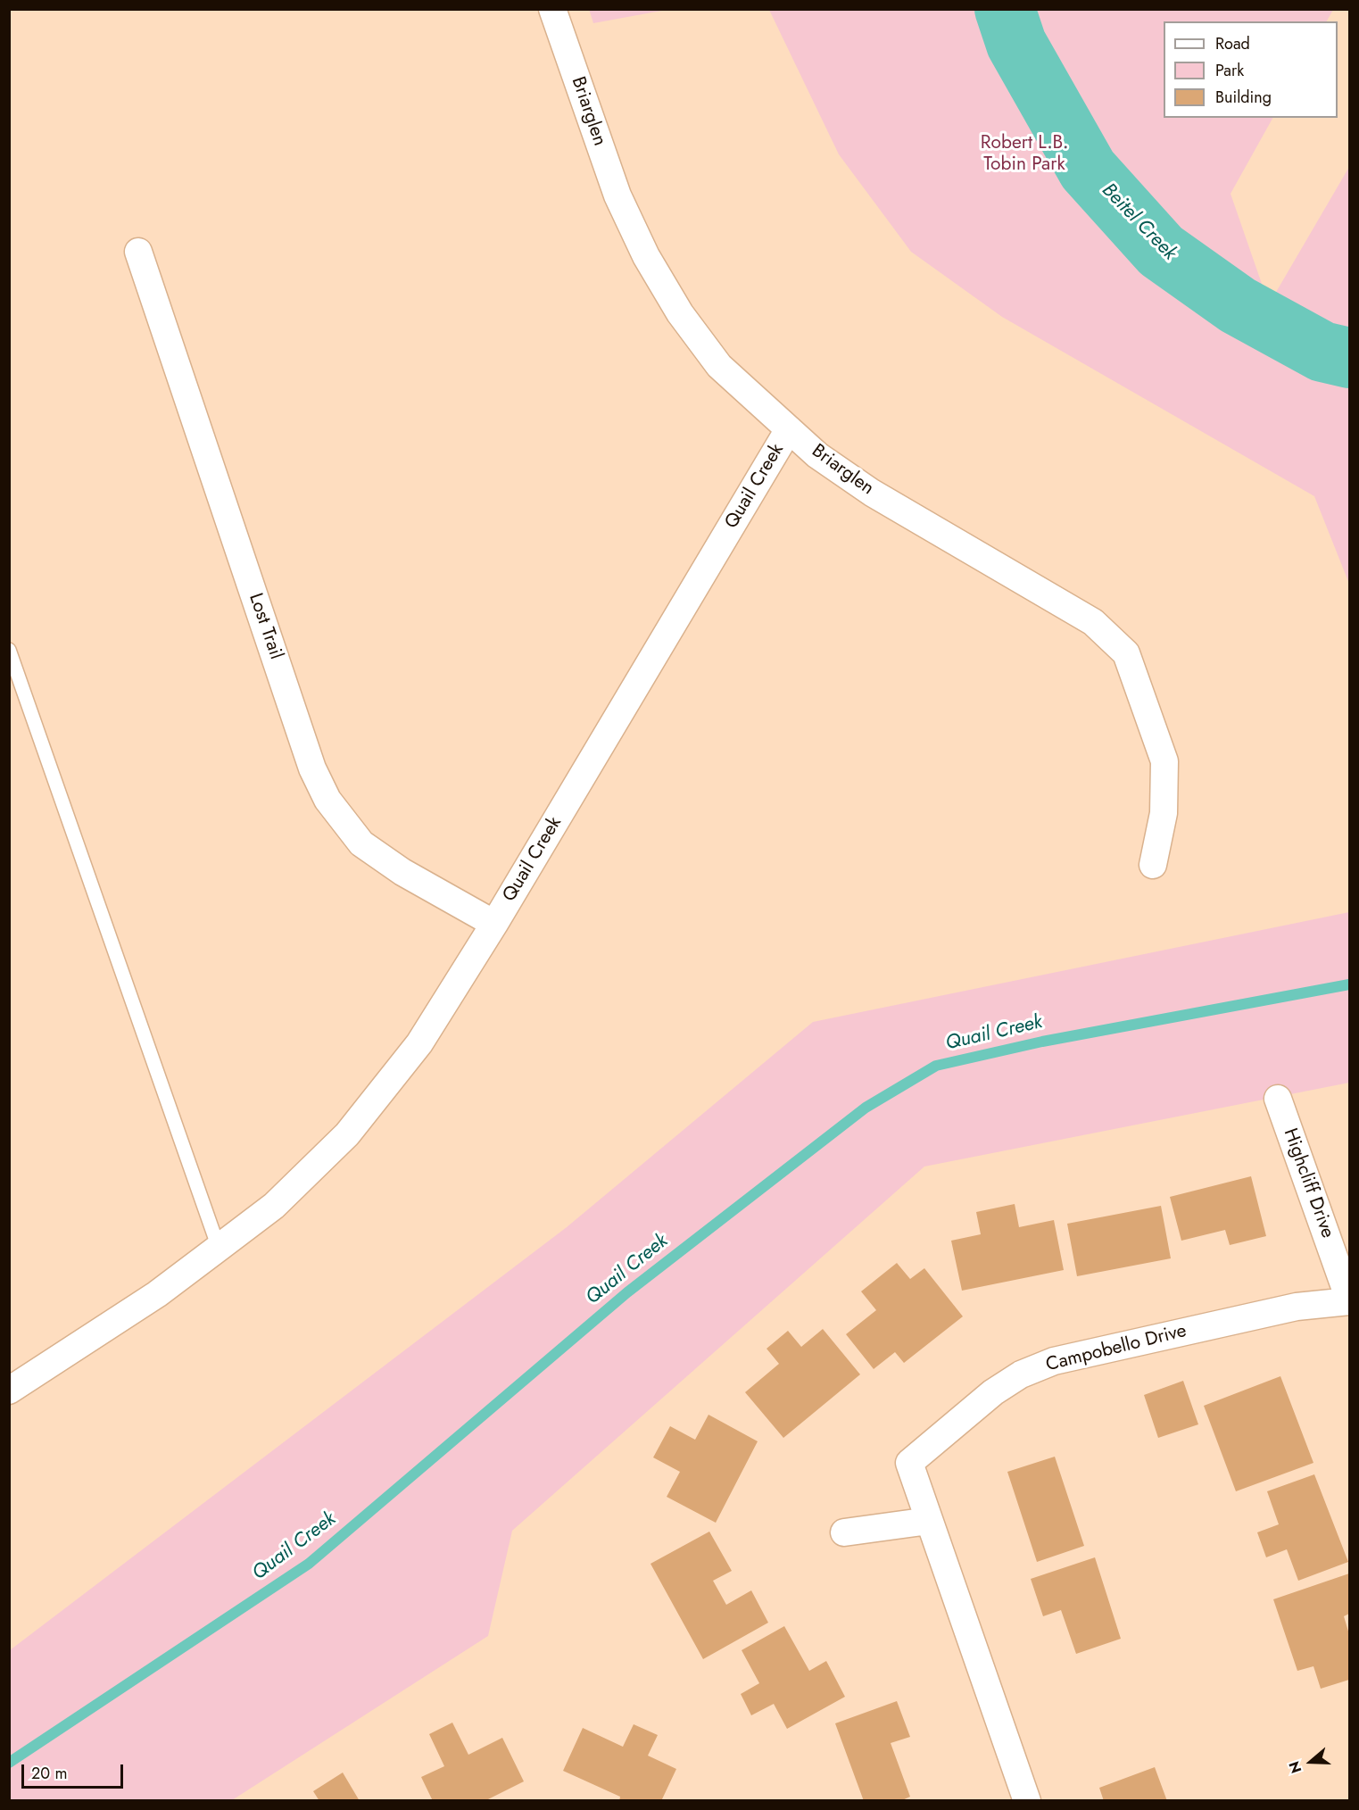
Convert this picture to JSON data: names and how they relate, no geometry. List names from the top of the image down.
{
  "streets": {
    "street": [
      "Briarglen",
      "Quail Creek",
      "Lost Trail",
      "Highcliff Drive",
      "Campobello Drive"
    ]
  },
  "crossings": [
    ["Briarglen", "Quail Creek"],
    ["Quail Creek", "Lost Trail"],
    ["Highcliff Drive", "Campobello Drive"]
  ],
  "water": ["Beitel Creek", "Quail Creek"],
  "parks": ["Robert L.B. Tobin Park"],
  "legend": ["Road", "Park", "Building"],
  "scale_bar": "20 m",
  "north": "left"
}
